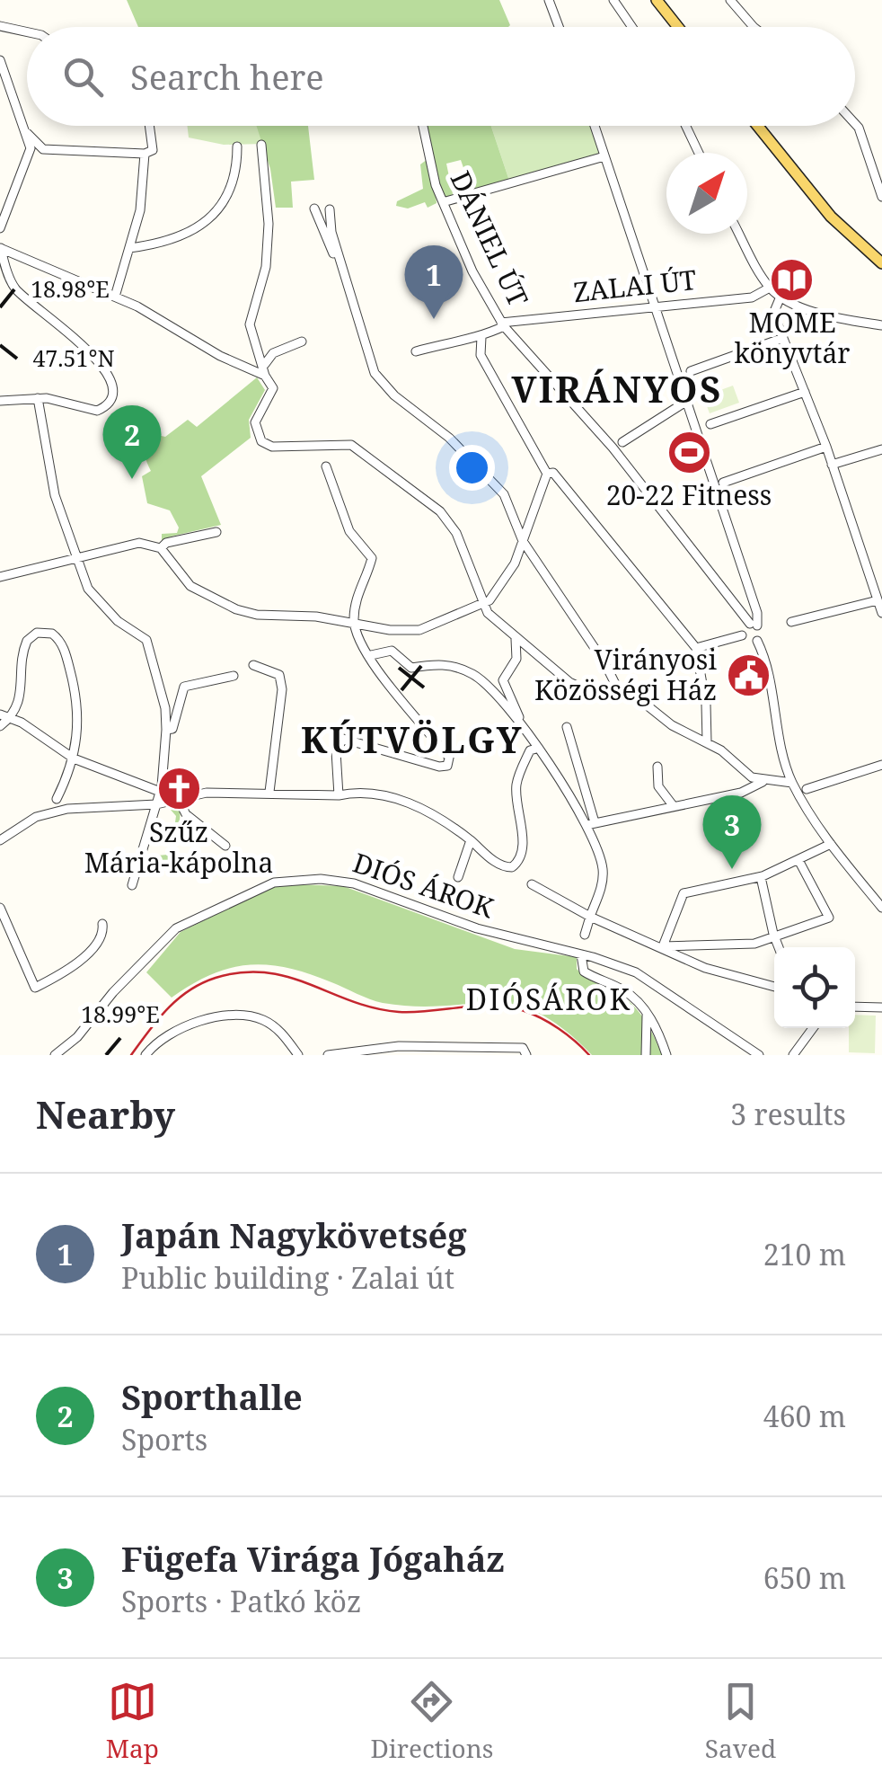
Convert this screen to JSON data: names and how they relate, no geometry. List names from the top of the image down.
{
  "streets": {
    "street": ["DÁNIEL ÚT", "ZALAI ÚT", "DIÓS ÁROK"]
  },
  "crossings": [
    ["DÁNIEL ÚT", "ZALAI ÚT"]
  ],
  "districts": ["VIRÁNYOS", "KÚTVÖLGY", "DIÓSÁROK"],
  "places": {
    "library": ["MOME könyvtár"],
    "sports": ["20-22 Fitness"],
    "public building": ["Virányosi Közösségi Ház"],
    "church": ["Szűz Mária-kápolna"]
  },
  "north": "top right",
  "page": {
    "search": "Search here",
    "pins": ["1", "2", "3"],
    "heading": ["Nearby", "3 results"],
    "list": [
      {
        "mark": "1",
        "name": "Japán Nagykövetség",
        "note": "Public building · Zalai út",
        "value": "210 m"
      },
      {
        "mark": "2",
        "name": "Sporthalle",
        "note": "Sports",
        "value": "460 m"
      },
      {
        "mark": "3",
        "name": "Fügefa Virága Jógaház",
        "note": "Sports · Patkó köz",
        "value": "650 m"
      }
    ],
    "nav": ["Map", "Directions", "Saved"]
  },
  "coordinates": ["18.98°E", "47.51°N", "18.99°E"]
}
